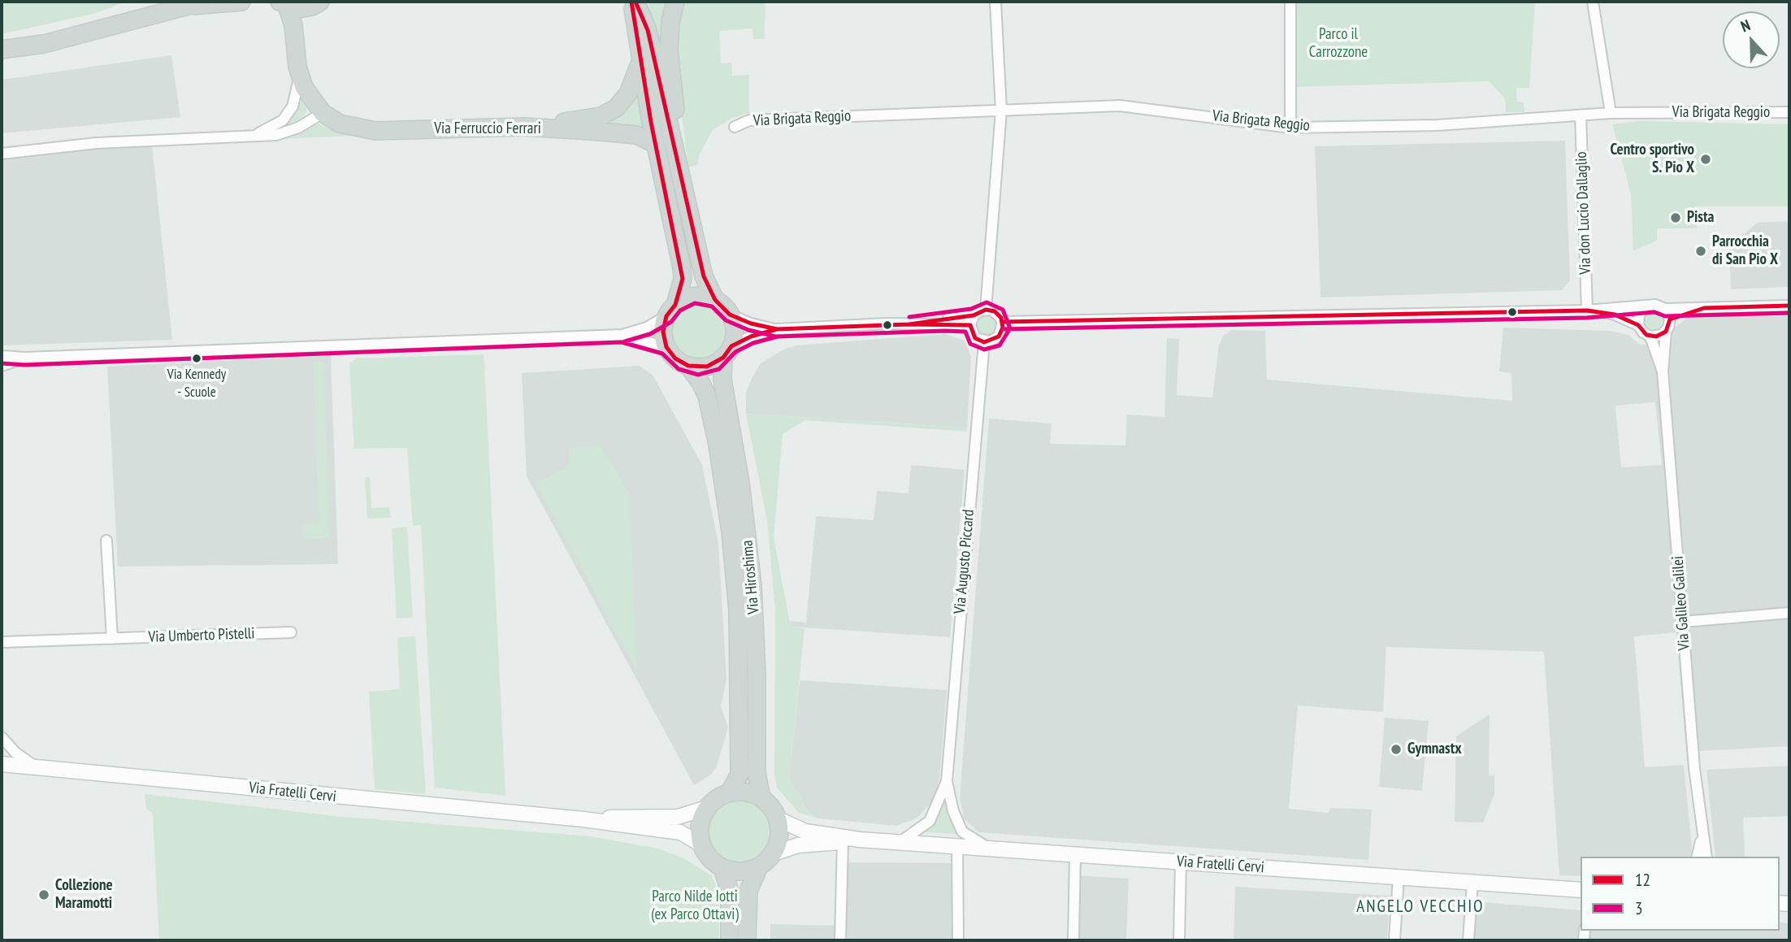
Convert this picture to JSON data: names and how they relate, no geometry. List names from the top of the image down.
{
  "streets": {
    "main road": ["Via Ferruccio Ferrari", "Via Hiroshima", "Via Fratelli Cervi"],
    "street": [
      "Via Brigata Reggio",
      "Via don Lucio Dallaglio",
      "Via Augusto Piccard",
      "Via Galileo Galilei",
      "Via Umberto Pistelli"
    ]
  },
  "crossings": [
    ["Via Brigata Reggio", "Via don Lucio Dallaglio"],
    ["Via Augusto Piccard", "Via Fratelli Cervi"],
    ["Via Hiroshima", "Via Fratelli Cervi"]
  ],
  "districts": ["ANGELO VECCHIO"],
  "parks": ["Parco il Carrozzone", "Parco Nilde Iotti (ex Parco Ottavi)"],
  "places": [
    "Centro sportivo S. Pio X",
    "Pista",
    "Parrocchia di San Pio X",
    "Via Kennedy - Scuole",
    "Gymnastx",
    "Collezione Maramotti"
  ],
  "lines": ["transit line 12", "transit line 3"],
  "legend": ["12", "3"],
  "north": "top"
}
